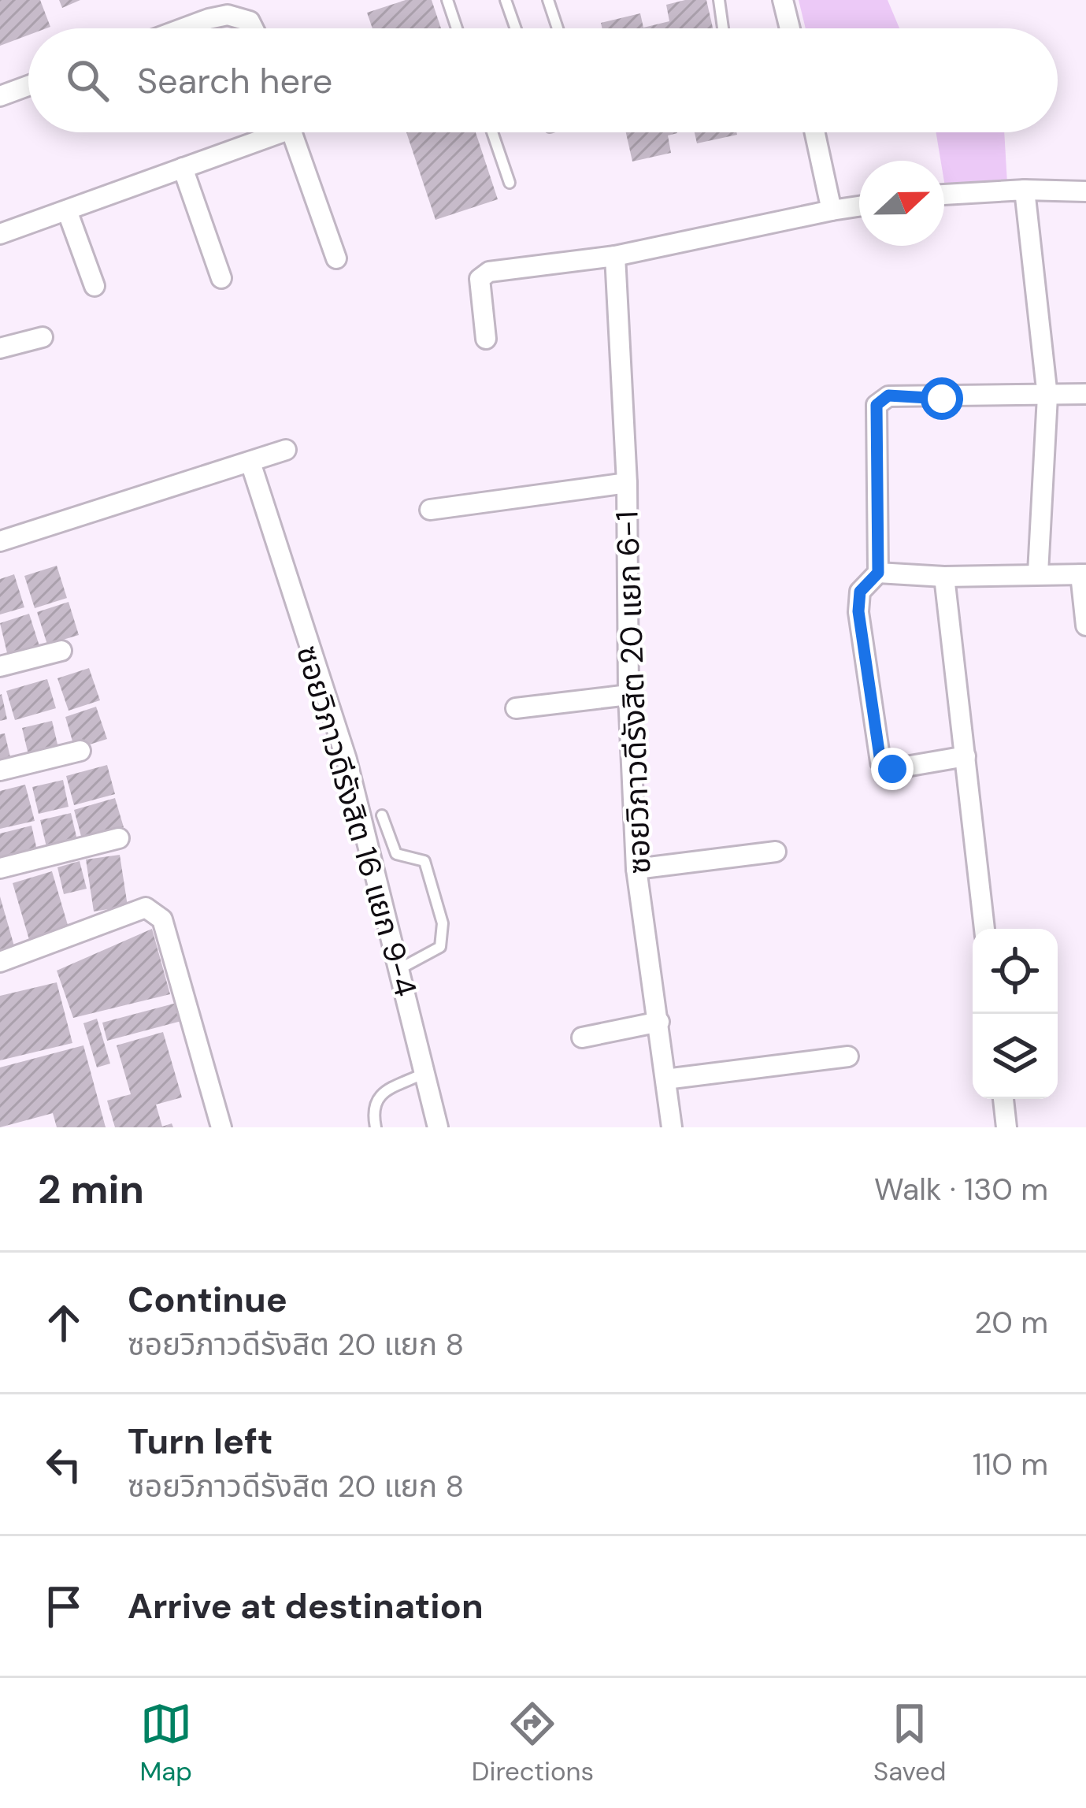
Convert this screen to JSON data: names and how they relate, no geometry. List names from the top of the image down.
{
  "streets": {
    "street": ["ซอยวิภาวดีรังสิต 20 แยก 6-1", "ซอยวิภาวดีรังสิต 16 แยก 9-4"]
  },
  "north": "right",
  "page": {
    "search": "Search here",
    "heading": ["2 min", "Walk · 130 m"],
    "list": [
      ["Continue", "ซอยวิภาวดีรังสิต 20 แยก 8", "20 m"],
      ["Turn left", "ซอยวิภาวดีรังสิต 20 แยก 8", "110 m"],
      "Arrive at destination"
    ],
    "nav": ["Map", "Directions", "Saved"]
  }
}
